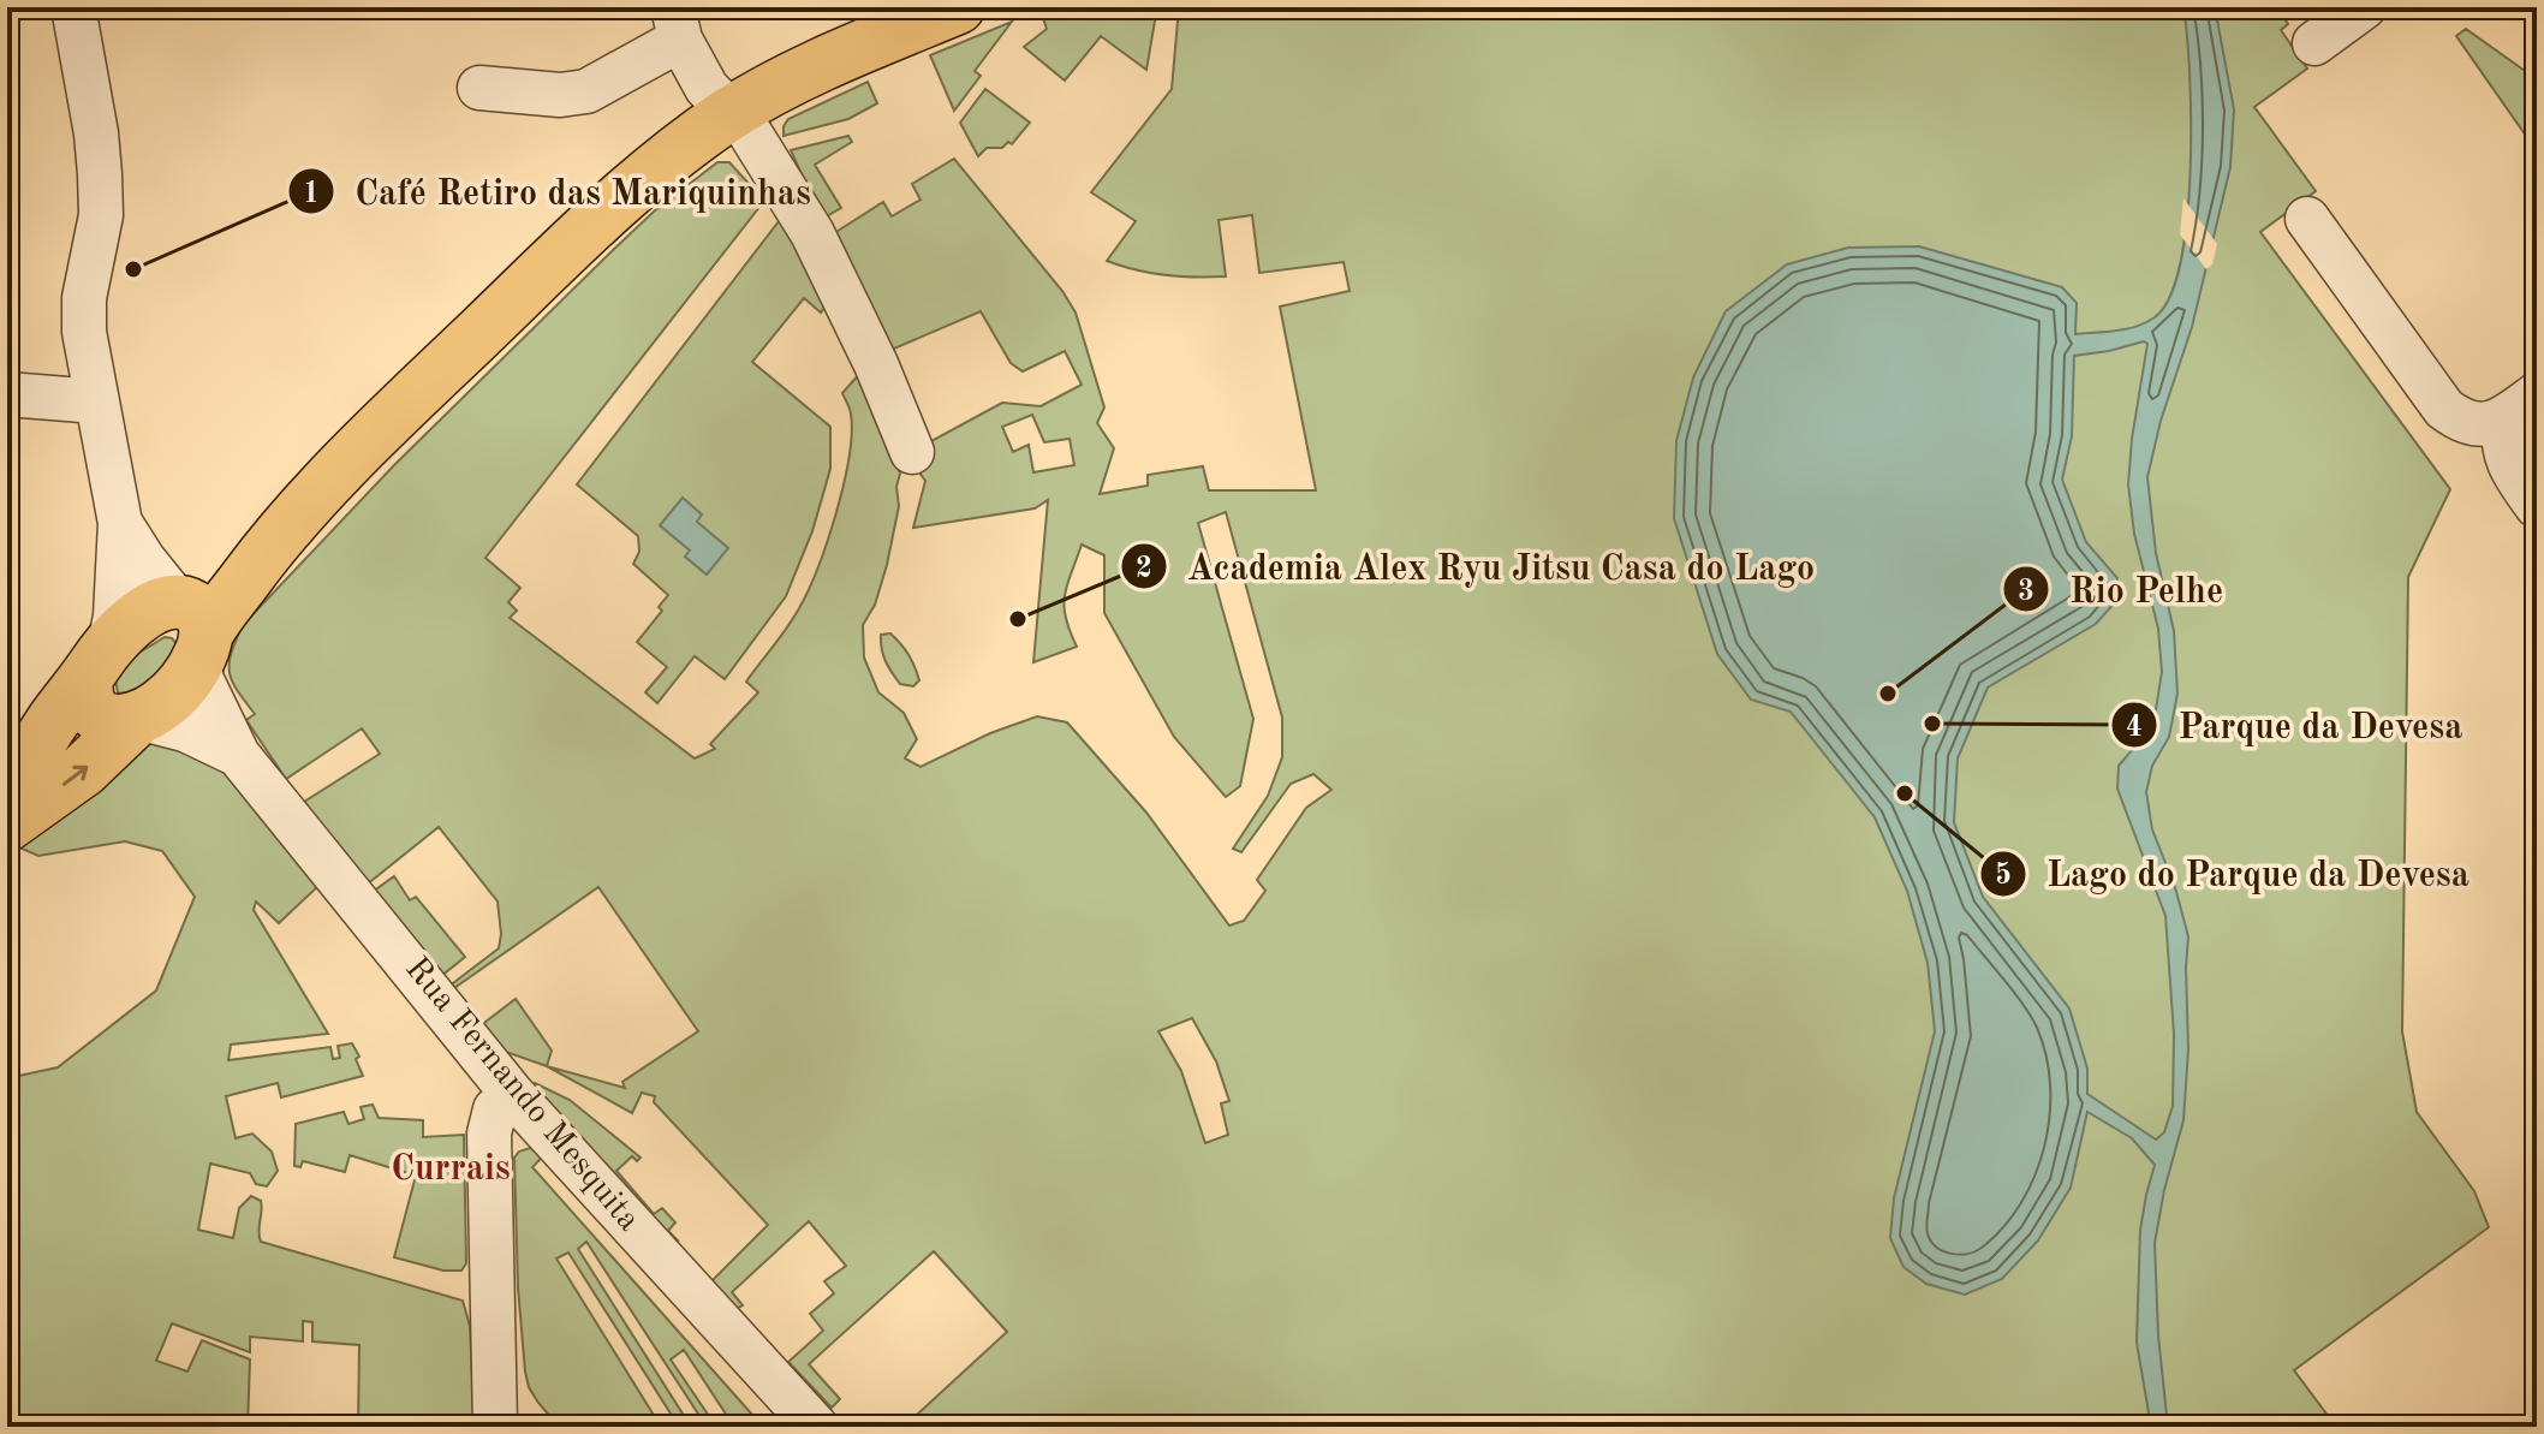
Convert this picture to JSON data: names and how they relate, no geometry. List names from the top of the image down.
{
  "streets": {
    "street": ["Rua Fernando Mesquita"]
  },
  "districts": ["Currais"],
  "places": [
    "Café Retiro das Mariquinhas",
    "Academia Alex Ryu Jitsu Casa do Lago",
    "Rio Pelhe",
    "Parque da Devesa",
    "Lago do Parque da Devesa"
  ]
}
